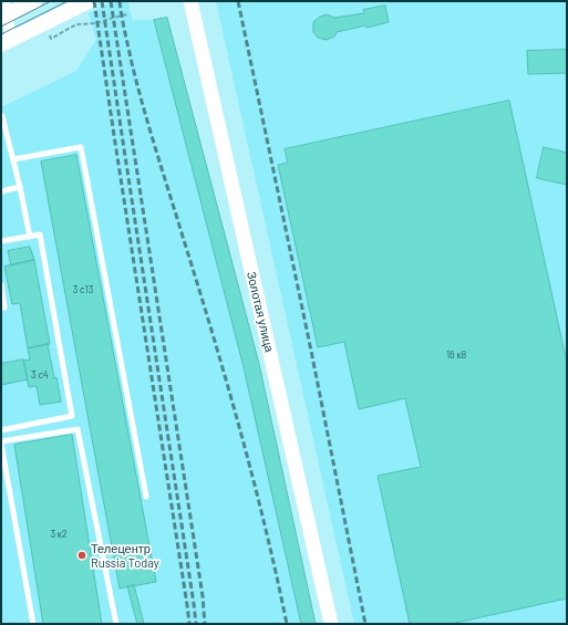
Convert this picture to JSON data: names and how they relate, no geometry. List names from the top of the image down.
{
  "streets": {
    "street": ["Золотая улица"]
  },
  "places": ["Телецентр Russia Today"],
  "house_numbers": [
    "3 с13",
    "16 к8",
    "3 с4",
    "3 к2"
  ]
}
